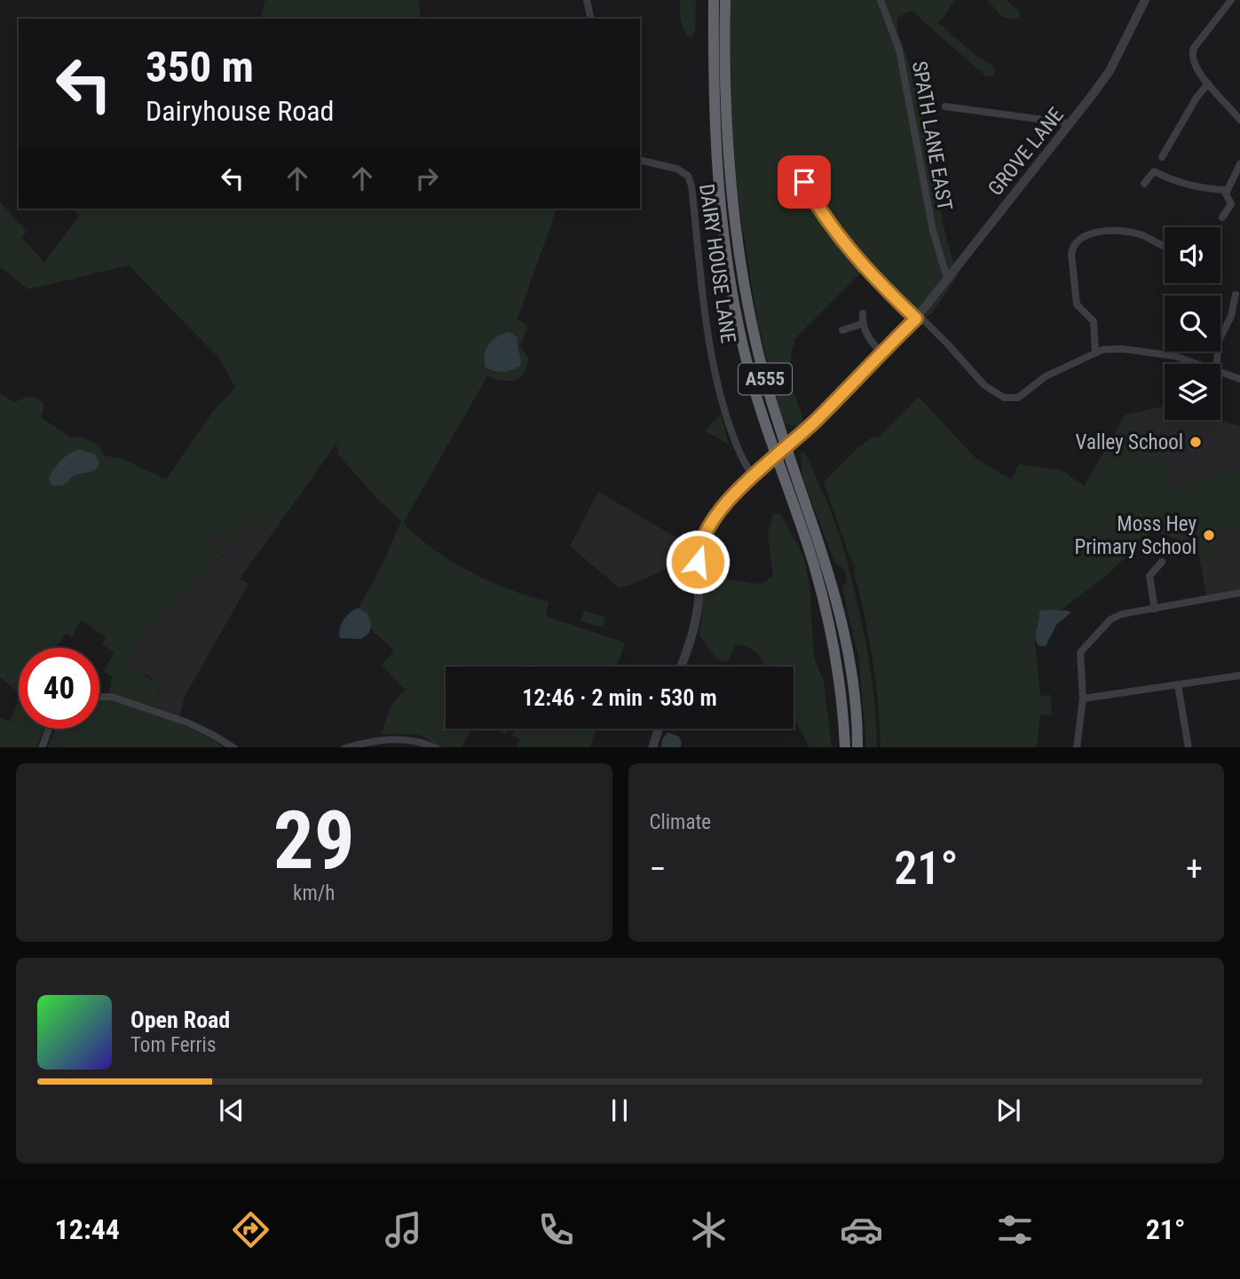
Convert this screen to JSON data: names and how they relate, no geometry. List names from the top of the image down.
{
  "streets": {
    "highway": ["A555"],
    "street": ["SPATH LANE EAST", "GROVE LANE", "DAIRY HOUSE LANE"]
  },
  "crossings": [
    ["SPATH LANE EAST", "GROVE LANE"],
    ["GROVE LANE", "DAIRY HOUSE LANE"]
  ],
  "places": ["Valley School", "Moss Hey Primary School"],
  "page": {
    "turn": ["350 m", "Dairyhouse Road"],
    "limit": "40",
    "trip": "12:46 · 2 min · 530 m",
    "tile": [
      ["29", "km/h"],
      "Climate"
    ],
    "heat": ["−", "21°", "+"],
    "song": ["Open Road", "Tom Ferris"],
    "tabs": ["12:44", "21°"]
  }
}
